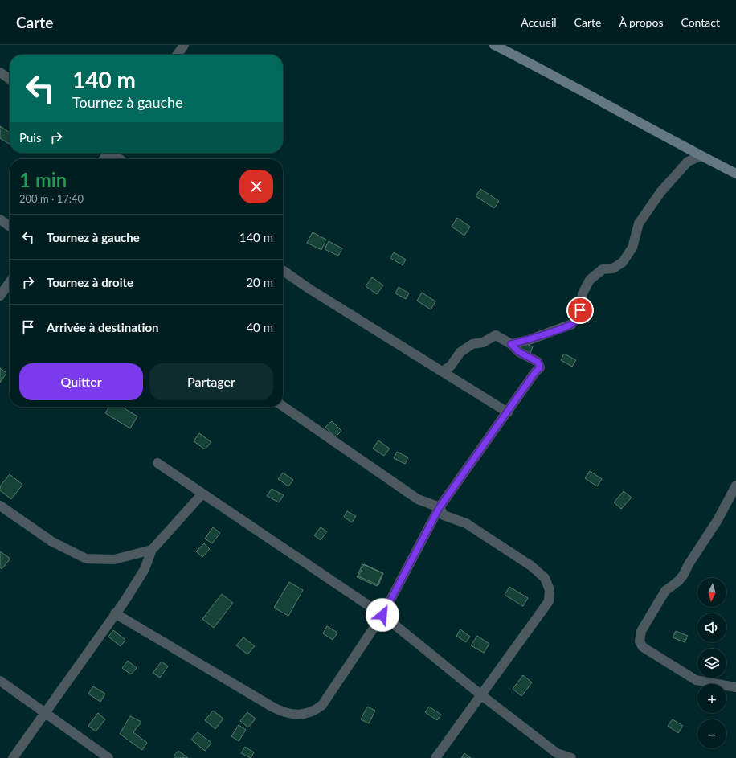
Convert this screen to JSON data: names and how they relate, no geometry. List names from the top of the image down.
{
  "north": "bottom",
  "page": {
    "header": "Carte",
    "nav": [
      "Accueil",
      "Carte",
      "À propos",
      "Contact"
    ],
    "turn": ["140 m", "Tournez à gauche"],
    "then": "Puis",
    "heading": ["1 min", "200 m · 17:40"],
    "list": [
      {
        "name": "Tournez à gauche",
        "value": "140 m"
      },
      {
        "name": "Tournez à droite",
        "value": "20 m"
      },
      {
        "name": "Arrivée à destination",
        "value": "40 m"
      }
    ],
    "buttons": ["Quitter", "Partager"],
    "map_buttons": ["+", "−"]
  }
}
